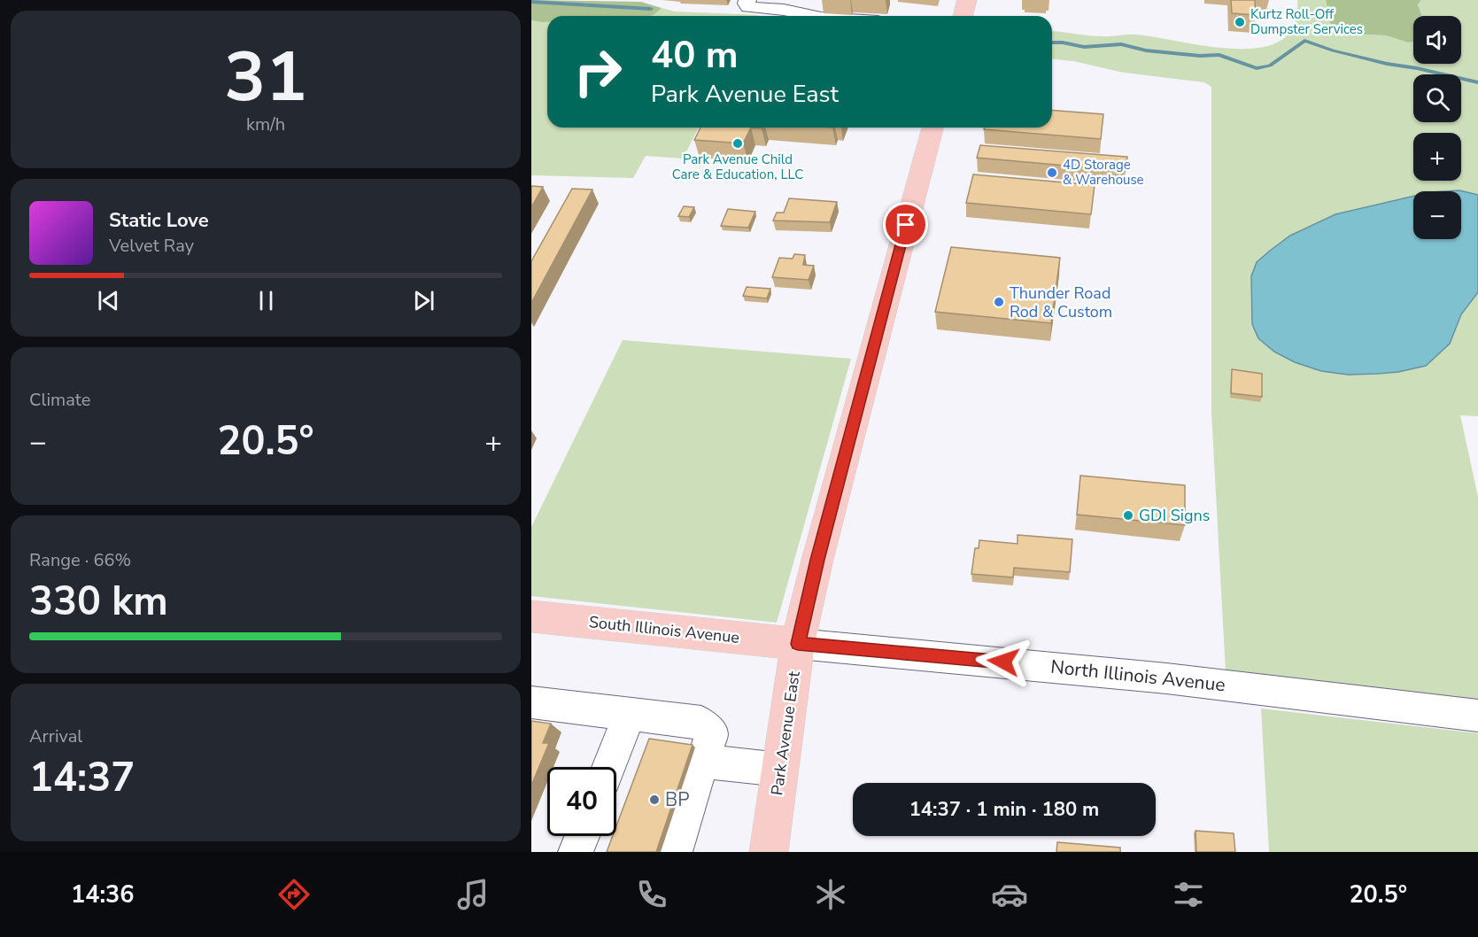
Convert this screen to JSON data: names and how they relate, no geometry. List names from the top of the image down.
{
  "streets": {
    "main road": ["South Illinois Avenue", "Park Avenue East"],
    "street": ["North Illinois Avenue"]
  },
  "crossings": [
    ["South Illinois Avenue", "North Illinois Avenue"],
    ["South Illinois Avenue", "Park Avenue East"],
    ["North Illinois Avenue", "Park Avenue East"]
  ],
  "places": [
    "Kurtz Roll-Off Dumpster Services",
    "Park Avenue Child Care & Education, LLC",
    "4D Storage & Warehouse",
    "Thunder Road Rod & Custom",
    "GDI Signs",
    "BP"
  ],
  "page": {
    "tile": [
      ["31", "km/h"],
      "Climate",
      ["Range · 66%", "330 km"],
      ["Arrival", "14:37"]
    ],
    "map_buttons": ["+", "−"],
    "turn": ["40 m", "Park Avenue East"],
    "song": ["Static Love", "Velvet Ray"],
    "heat": ["−", "20.5°", "+"],
    "limit": "40",
    "trip": "14:37 · 1 min · 180 m",
    "tabs": ["14:36", "20.5°"]
  }
}
